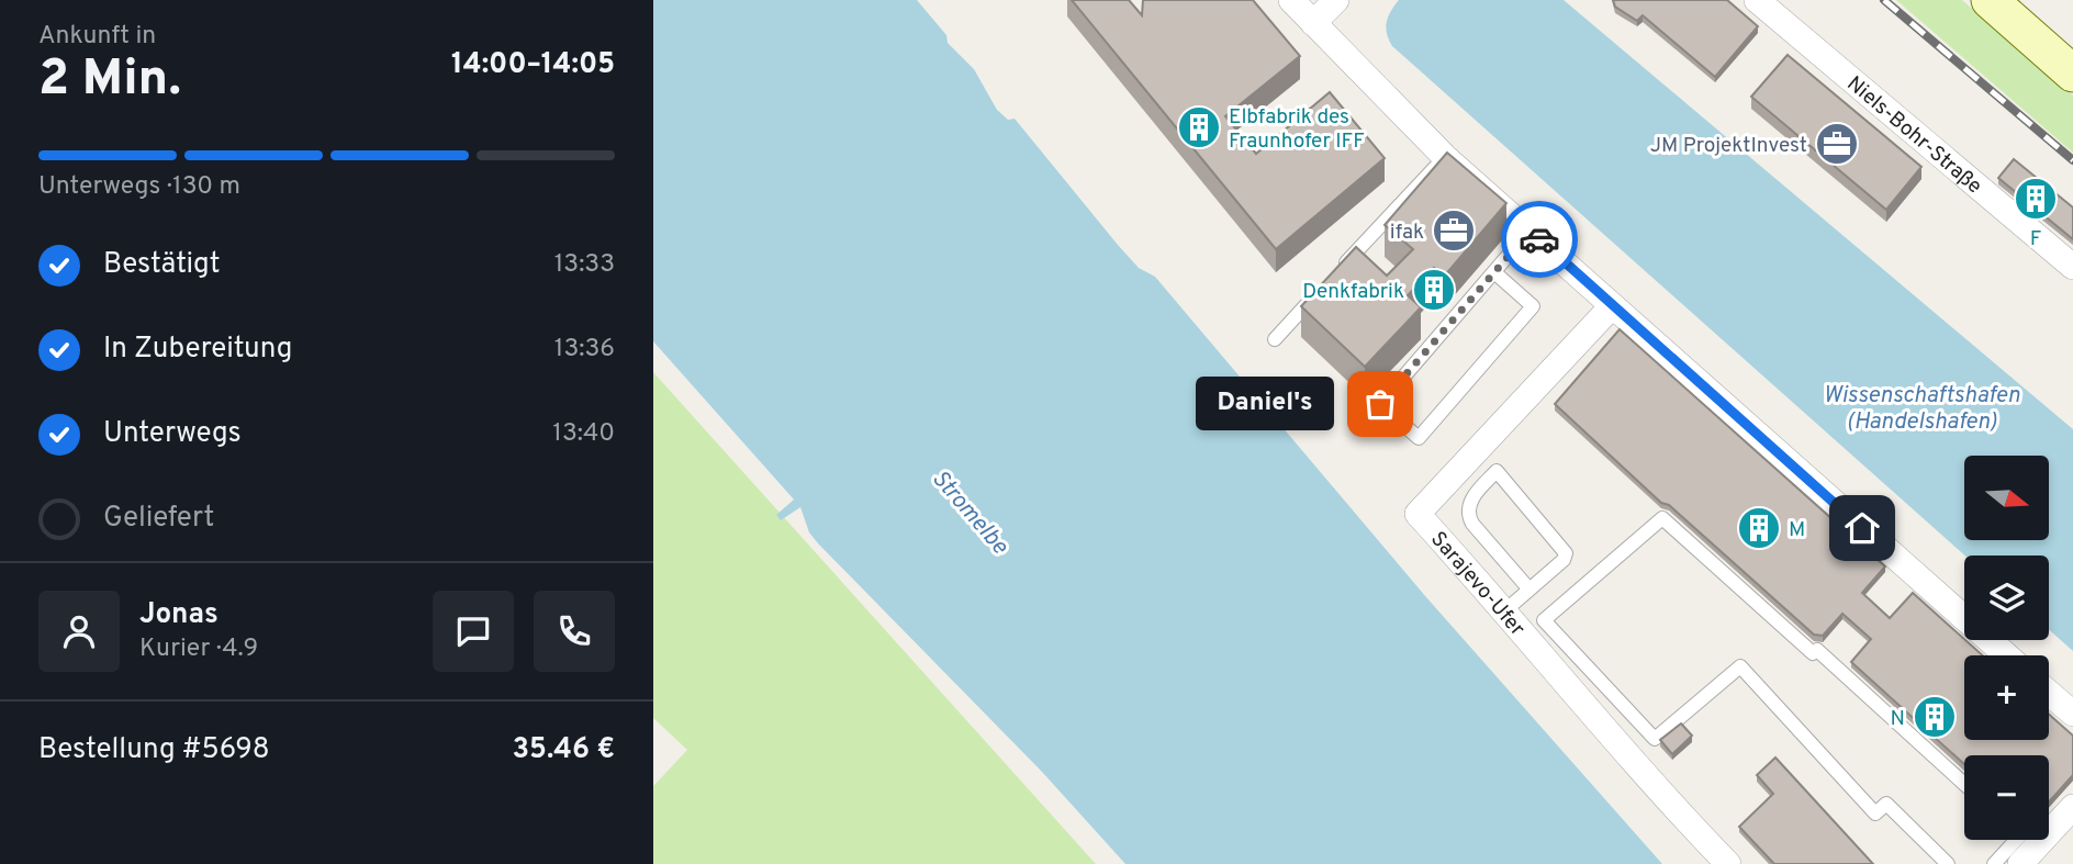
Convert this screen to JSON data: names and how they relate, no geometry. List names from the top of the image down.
{
  "streets": {
    "street": ["Niels-Bohr-Straße", "Sarajevo-Ufer"]
  },
  "water": ["Wissenschaftshafen (Handelshafen)", "Stromelbe"],
  "places": {
    "building": [
      "Elbfabrik des Fraunhofer IFF",
      "F",
      "Denkfabrik",
      "M",
      "N"
    ],
    "office": ["JM ProjektInvest", "ifak"],
    "other": ["Daniel's"]
  },
  "north": "right",
  "page": {
    "heading": ["2 Min.", "Ankunft in", "14:00–14:05"],
    "panel": [
      "Jonas",
      "Kurier · 4.9",
      "Bestellung #5698",
      "35.46 €"
    ],
    "bar": "Unterwegs · 130 m",
    "list": [
      ["Bestätigt", "13:33"],
      ["In Zubereitung", "13:36"],
      ["Unterwegs", "13:40"],
      "Geliefert"
    ],
    "bubble": "Daniel's",
    "map_buttons": ["+", "−"]
  }
}
